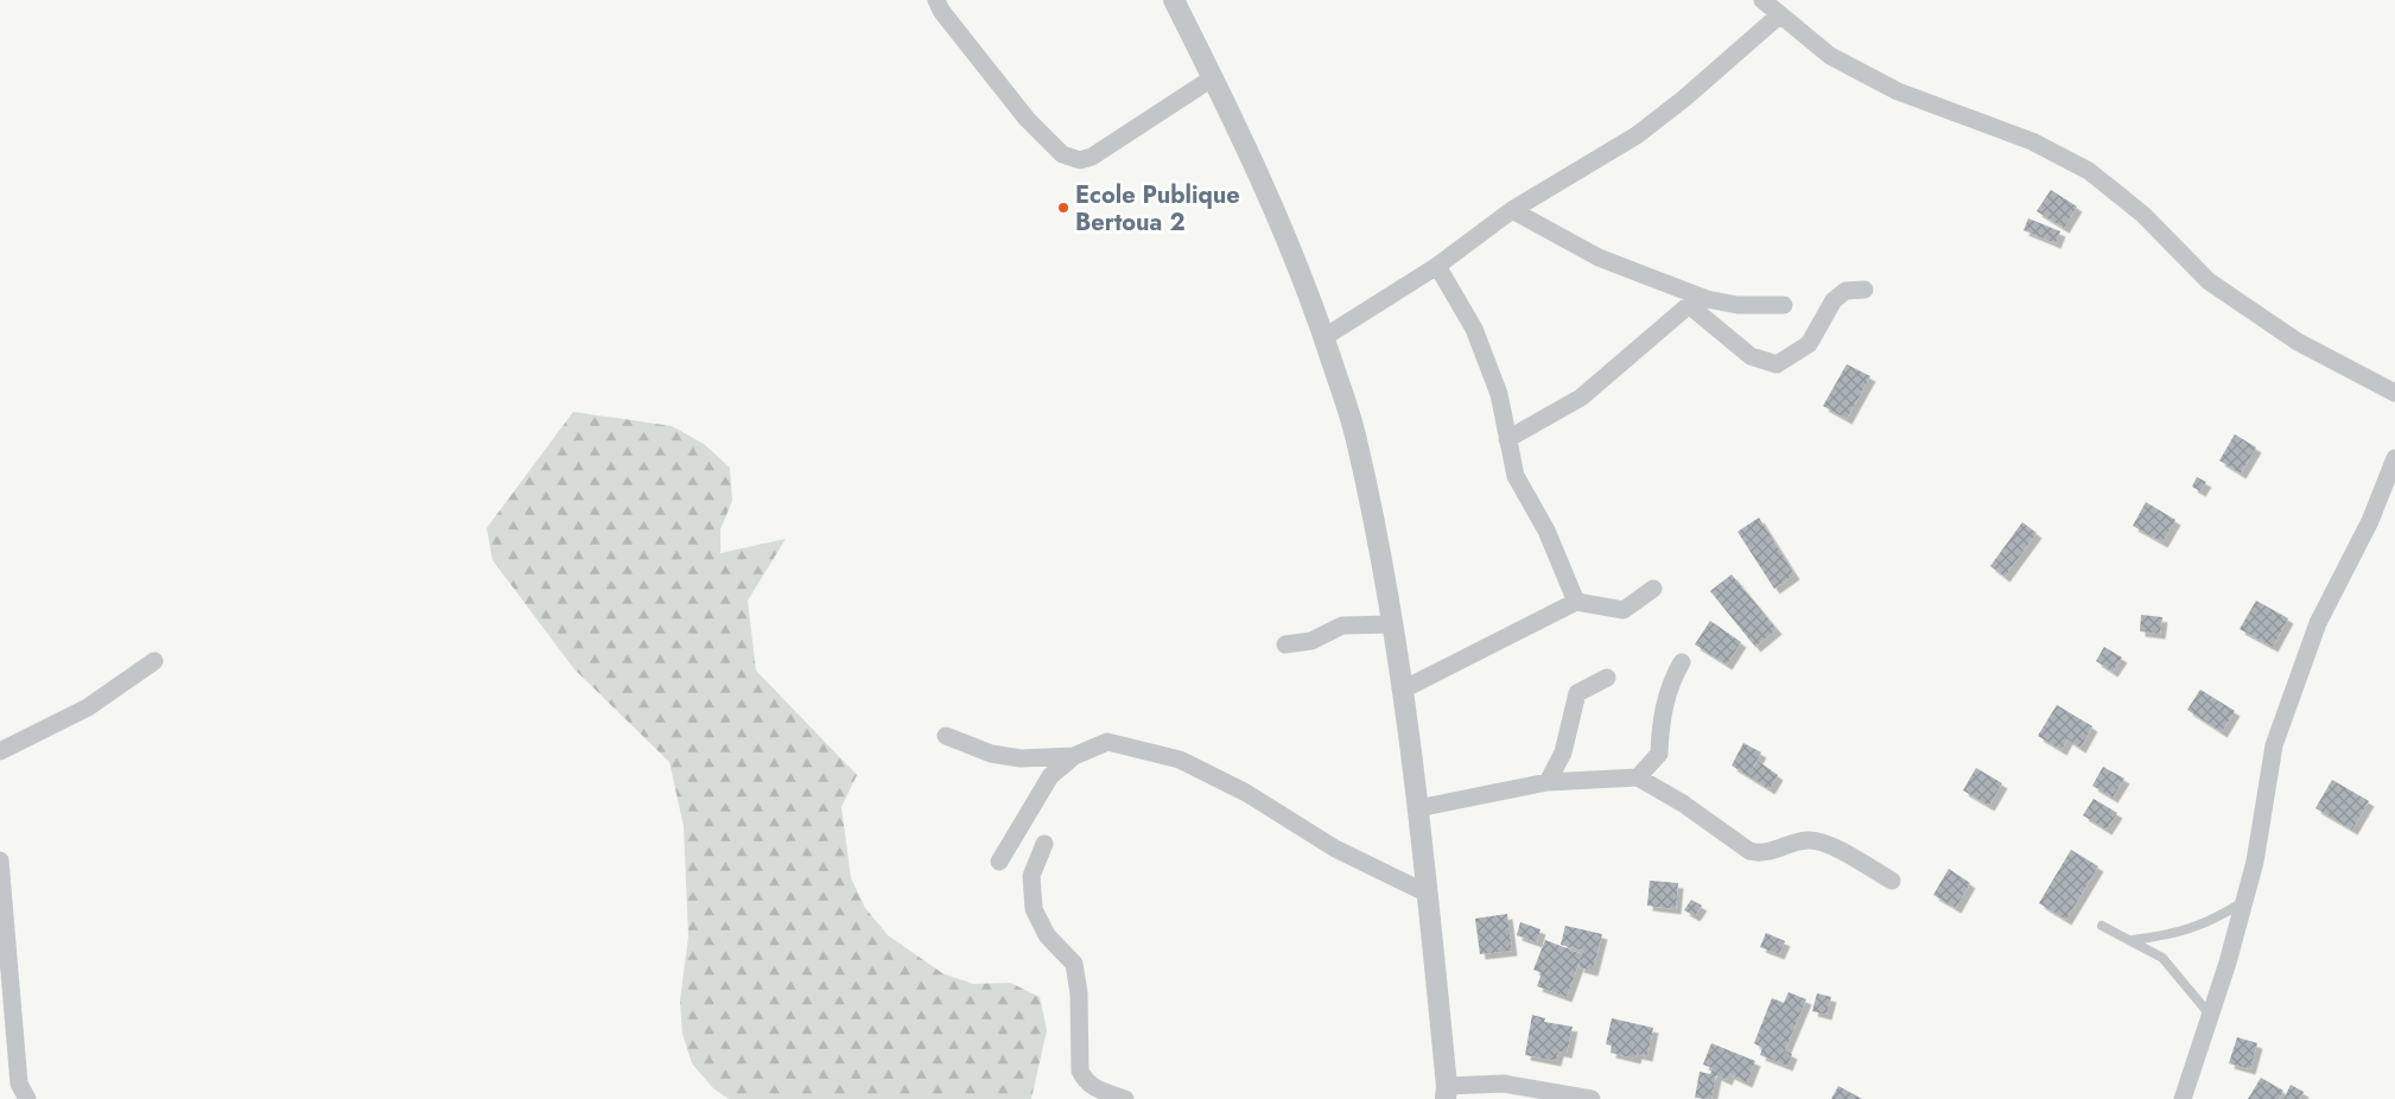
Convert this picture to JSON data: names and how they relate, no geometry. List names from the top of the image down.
{
  "places": ["Ecole Publique Bertoua 2"]
}
